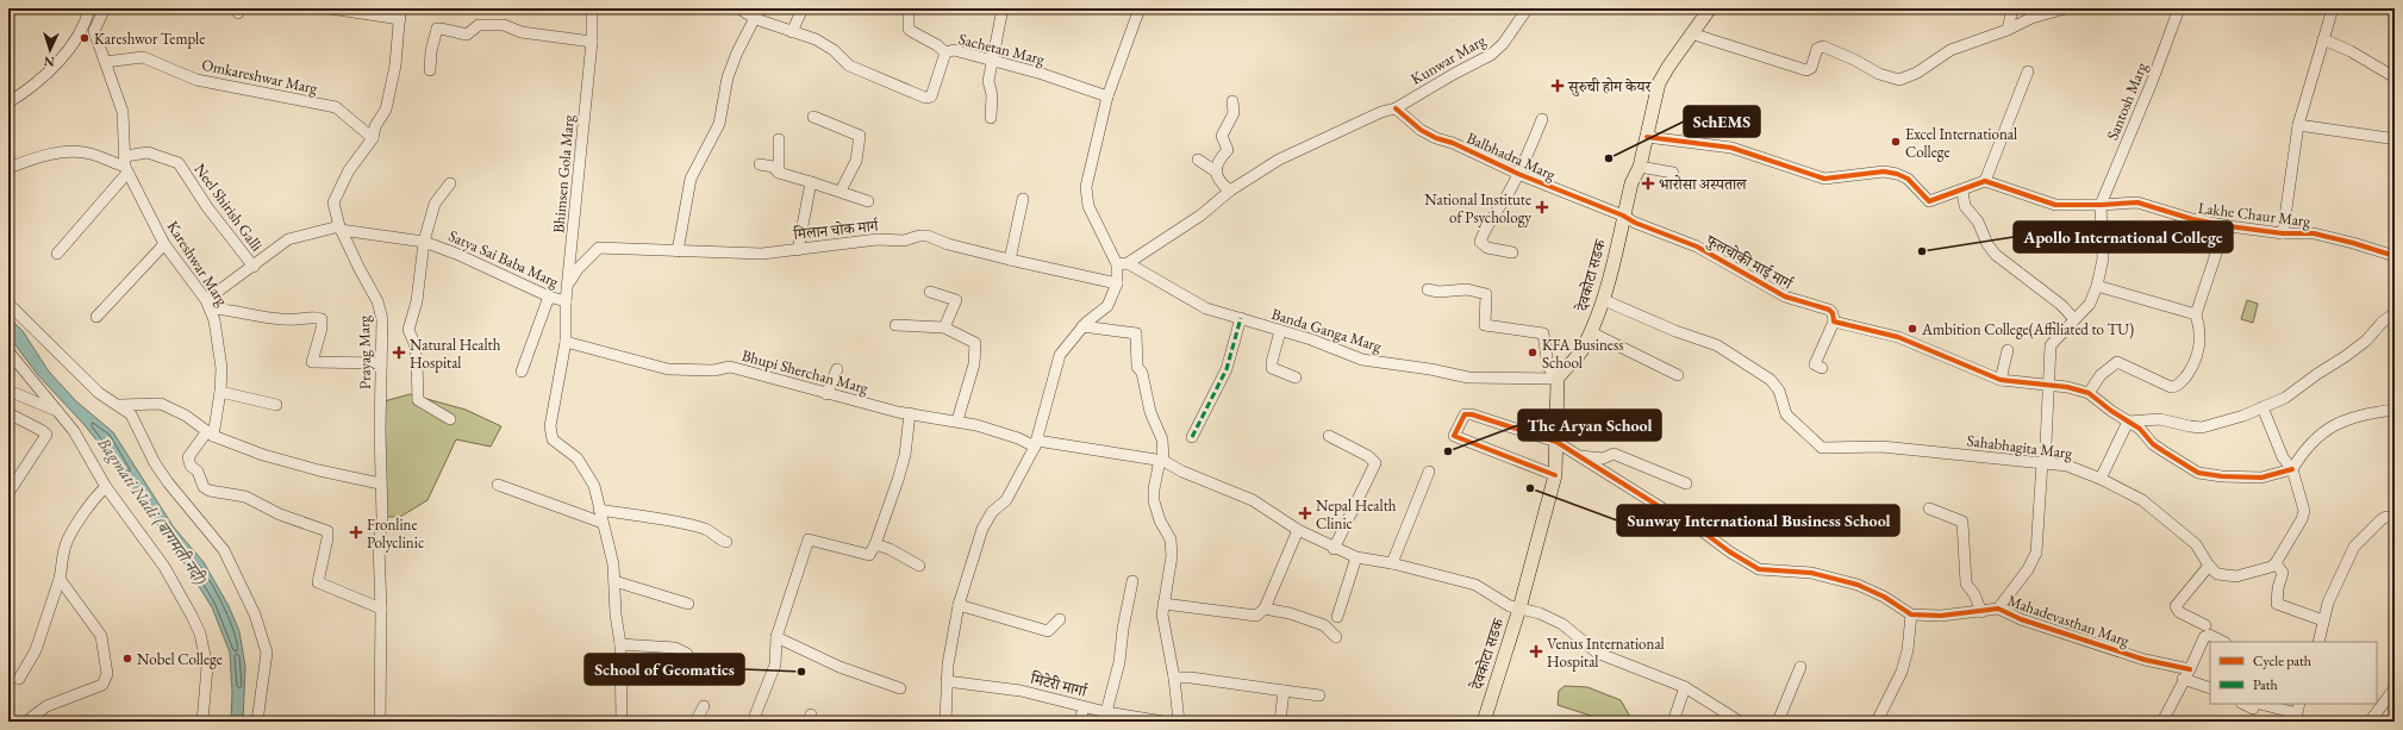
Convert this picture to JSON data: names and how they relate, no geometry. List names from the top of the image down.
{
  "streets": {
    "main road": ["देवकोटा सडक"],
    "street": [
      "Sachetan Marg",
      "Kunwar Marg",
      "Omkareshwar Marg",
      "Santosh Marg",
      "Balbhadra Marg",
      "Bhimsen Gola Marg",
      "Neel Shirish Galli",
      "Lakhe Chaur Marg",
      "मिलान चोक मार्ग",
      "Satya Sai Baba Marg",
      "फुलचोकी माई मार्ग",
      "Kareshwar Marg",
      "Banda Ganga Marg",
      "Prayag Marg",
      "Bhupi Sherchan Marg",
      "Sahabhagita Marg",
      "Mahadevasthan Marg",
      "मिटेरी मार्गा"
    ]
  },
  "crossings": [
    ["Kunwar Marg", "Balbhadra Marg"],
    ["Omkareshwar Marg", "Prayag Marg"],
    ["Santosh Marg", "Lakhe Chaur Marg"],
    ["Balbhadra Marg", "फुलचोकी माई मार्ग"],
    ["Balbhadra Marg", "देवकोटा सडक"],
    ["Bhimsen Gola Marg", "मिलान चोक मार्ग"],
    ["Bhimsen Gola Marg", "Satya Sai Baba Marg"],
    ["Bhimsen Gola Marg", "Bhupi Sherchan Marg"],
    ["Satya Sai Baba Marg", "Prayag Marg"],
    ["फुलचोकी माई मार्ग", "देवकोटा सडक"],
    ["देवकोटा सडक", "Banda Ganga Marg"],
    ["देवकोटा सडक", "Bhupi Sherchan Marg"],
    ["देवकोटा सडक", "Sahabhagita Marg"],
    ["देवकोटा सडक", "Mahadevasthan Marg"]
  ],
  "water": ["Bagmati Nadi (बागमती नदी)"],
  "places": {
    "other": [
      "Kareshwor Temple",
      "Excel International College",
      "SchEMS",
      "Apollo International College",
      "Ambition College(Affiliated to TU)",
      "KFA Business School",
      "The Aryan School",
      "Sunway International Business School",
      "Nobel College",
      "School of Geomatics"
    ],
    "health": [
      "सुरुची होम केयर",
      "भारोसा अस्पताल",
      "National Institute of Psychology",
      "Natural Health Hospital",
      "Nepal Health Clinic",
      "Fronline Polyclinic",
      "Venus International Hospital"
    ]
  },
  "legend": ["Cycle path", "Path"],
  "north": "bottom"
}
